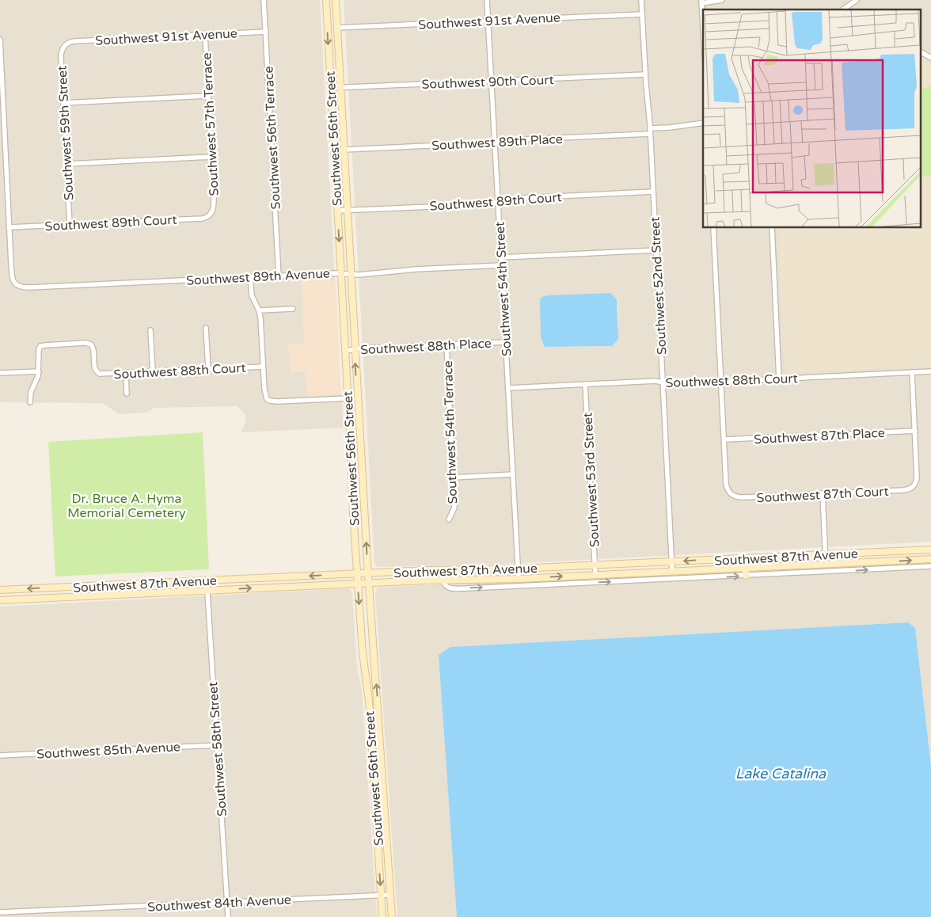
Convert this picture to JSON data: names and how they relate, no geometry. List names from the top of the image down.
{
  "streets": {
    "main road": ["Southwest 56th Street", "Southwest 87th Avenue"],
    "street": [
      "Southwest 91st Avenue",
      "Southwest 90th Court",
      "Southwest 57th Terrace",
      "Southwest 59th Street",
      "Southwest 56th Terrace",
      "Southwest 89th Place",
      "Southwest 89th Court",
      "Southwest 89th Avenue",
      "Southwest 52nd Street",
      "Southwest 54th Street",
      "Southwest 88th Place",
      "Southwest 88th Court",
      "Southwest 54th Terrace",
      "Southwest 87th Place",
      "Southwest 53rd Street",
      "Southwest 87th Court",
      "Southwest 58th Street",
      "Southwest 85th Avenue",
      "Southwest 84th Avenue"
    ]
  },
  "crossings": [
    ["Southwest 91st Avenue", "Southwest 57th Terrace"],
    ["Southwest 91st Avenue", "Southwest 59th Street"],
    ["Southwest 91st Avenue", "Southwest 56th Terrace"],
    ["Southwest 91st Avenue", "Southwest 56th Street"],
    ["Southwest 91st Avenue", "Southwest 52nd Street"],
    ["Southwest 91st Avenue", "Southwest 54th Street"],
    ["Southwest 90th Court", "Southwest 56th Street"],
    ["Southwest 90th Court", "Southwest 52nd Street"],
    ["Southwest 90th Court", "Southwest 54th Street"],
    ["Southwest 57th Terrace", "Southwest 89th Court"],
    ["Southwest 59th Street", "Southwest 89th Court"],
    ["Southwest 56th Terrace", "Southwest 89th Avenue"],
    ["Southwest 56th Street", "Southwest 89th Place"],
    ["Southwest 56th Street", "Southwest 89th Court"],
    ["Southwest 56th Street", "Southwest 89th Avenue"],
    ["Southwest 56th Street", "Southwest 88th Place"],
    ["Southwest 56th Street", "Southwest 87th Avenue"],
    ["Southwest 56th Street", "Southwest 84th Avenue"],
    ["Southwest 89th Place", "Southwest 52nd Street"],
    ["Southwest 89th Place", "Southwest 54th Street"],
    ["Southwest 89th Court", "Southwest 89th Avenue"],
    ["Southwest 89th Court", "Southwest 52nd Street"],
    ["Southwest 89th Court", "Southwest 54th Street"],
    ["Southwest 89th Avenue", "Southwest 54th Street"],
    ["Southwest 52nd Street", "Southwest 88th Court"],
    ["Southwest 52nd Street", "Southwest 87th Avenue"],
    ["Southwest 54th Street", "Southwest 88th Place"],
    ["Southwest 54th Street", "Southwest 88th Court"],
    ["Southwest 54th Street", "Southwest 87th Avenue"],
    ["Southwest 88th Place", "Southwest 54th Terrace"],
    ["Southwest 88th Court", "Southwest 53rd Street"],
    ["Southwest 87th Place", "Southwest 87th Court"],
    ["Southwest 53rd Street", "Southwest 87th Avenue"],
    ["Southwest 87th Avenue", "Southwest 58th Street"],
    ["Southwest 58th Street", "Southwest 85th Avenue"],
    ["Southwest 58th Street", "Southwest 84th Avenue"]
  ],
  "water": ["Lake Catalina"],
  "parks": ["Dr. Bruce A. Hyma Memorial Cemetery"]
}
